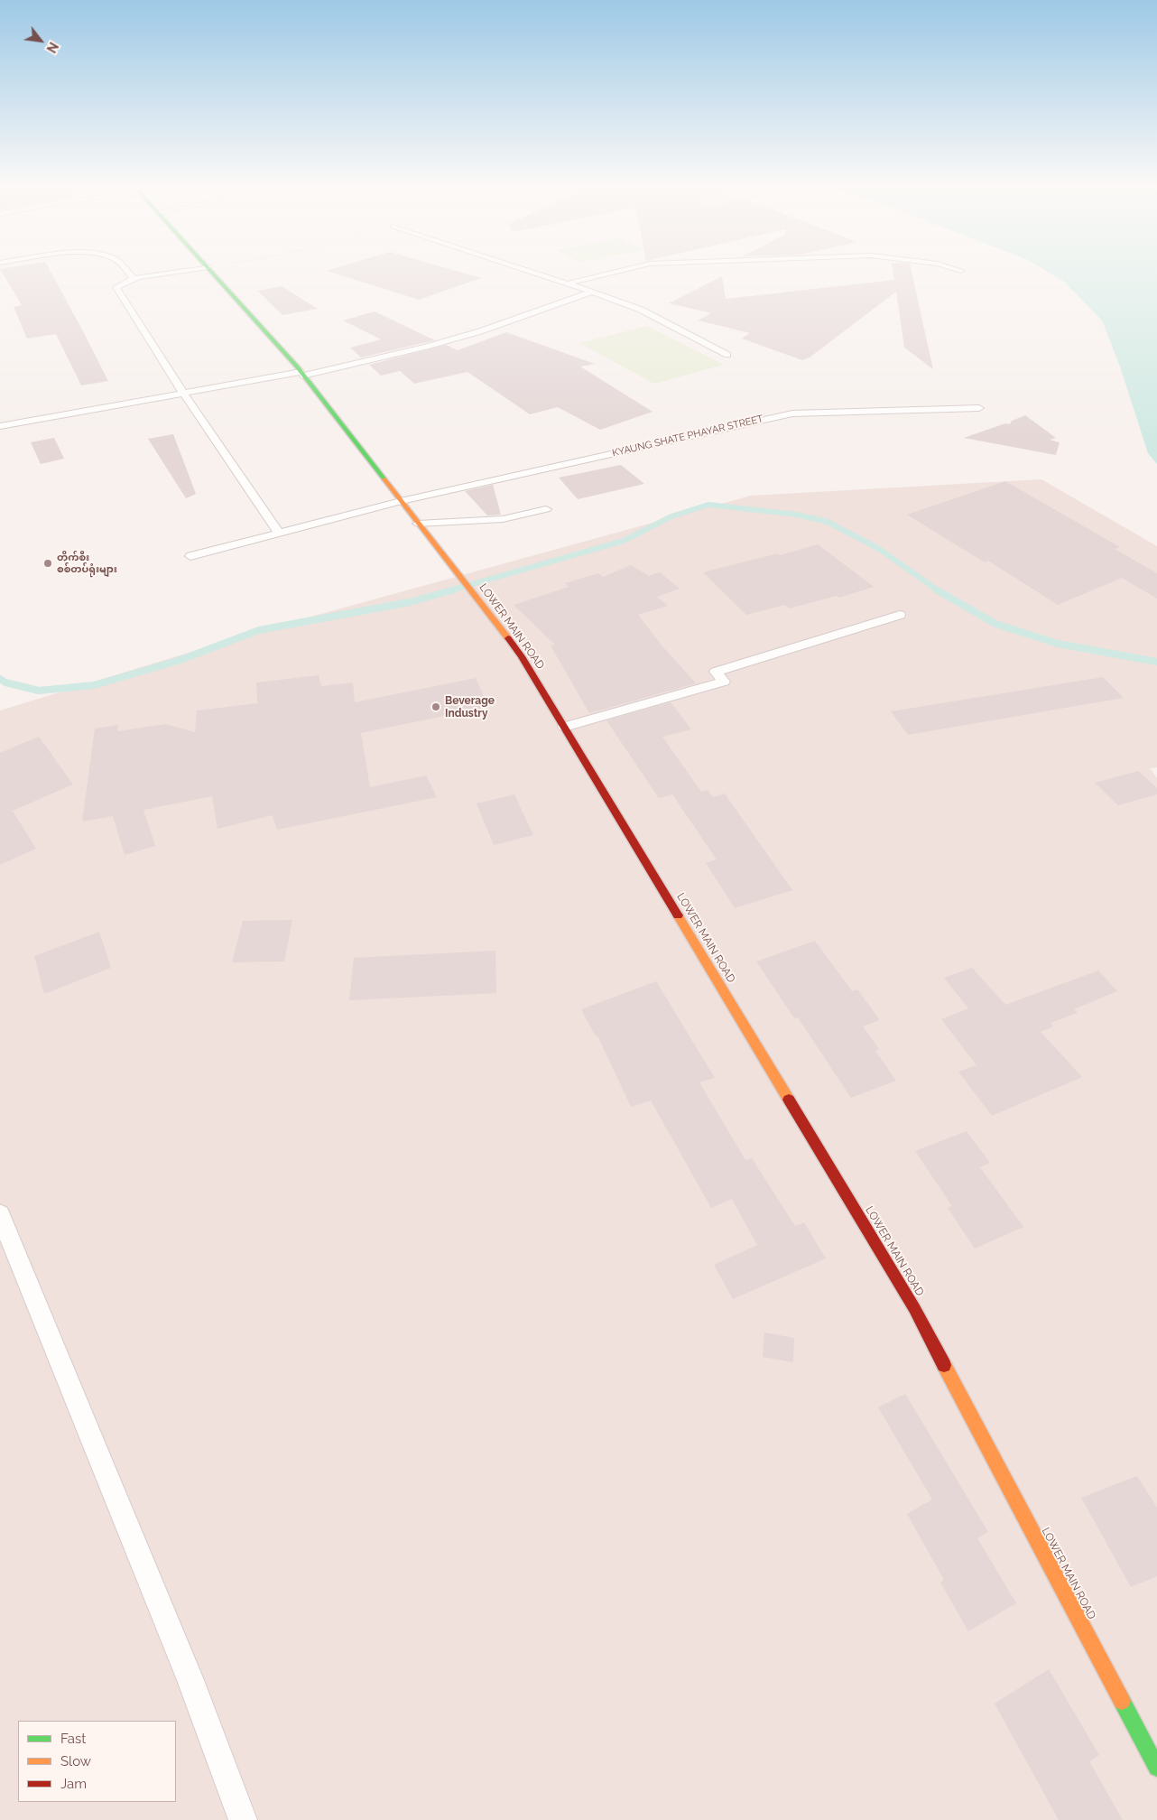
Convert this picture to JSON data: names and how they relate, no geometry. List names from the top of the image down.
{
  "streets": {
    "main road": ["LOWER MAIN ROAD"],
    "lane": ["KYAUNG SHATE PHAYAR STREET"]
  },
  "crossings": [
    ["KYAUNG SHATE PHAYAR STREET", "LOWER MAIN ROAD"]
  ],
  "places": ["တိုက်စီး စစ်တပ်ရုံးများ", "Beverage Industry"],
  "legend": ["Fast", "Slow", "Jam"],
  "north": "bottom right"
}
